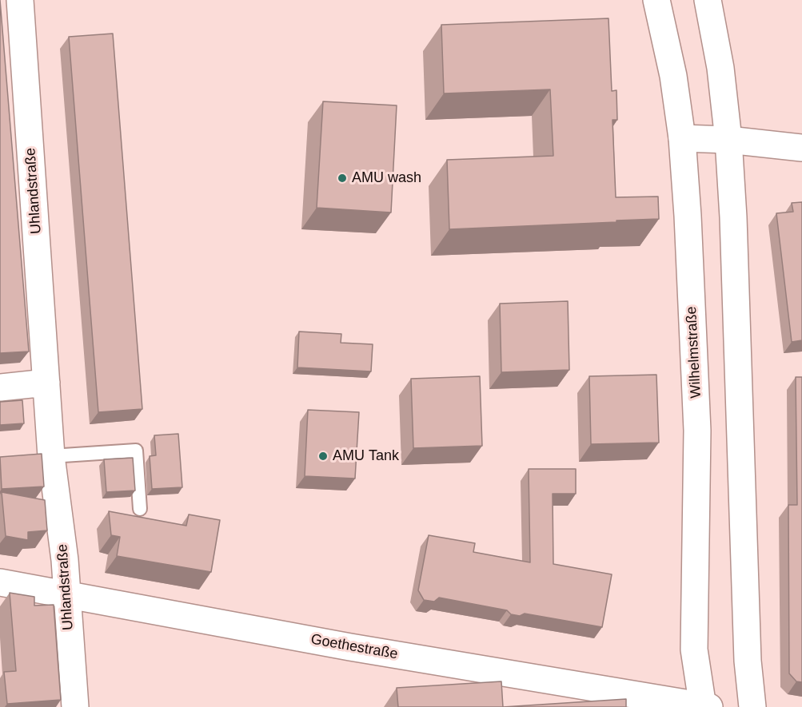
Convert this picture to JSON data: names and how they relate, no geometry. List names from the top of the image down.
{
  "streets": {
    "street": ["Uhlandstraße", "Wilhelmstraße", "Goethestraße"]
  },
  "crossings": [
    ["Uhlandstraße", "Goethestraße"],
    ["Wilhelmstraße", "Goethestraße"]
  ],
  "places": ["AMU wash", "AMU Tank"]
}
